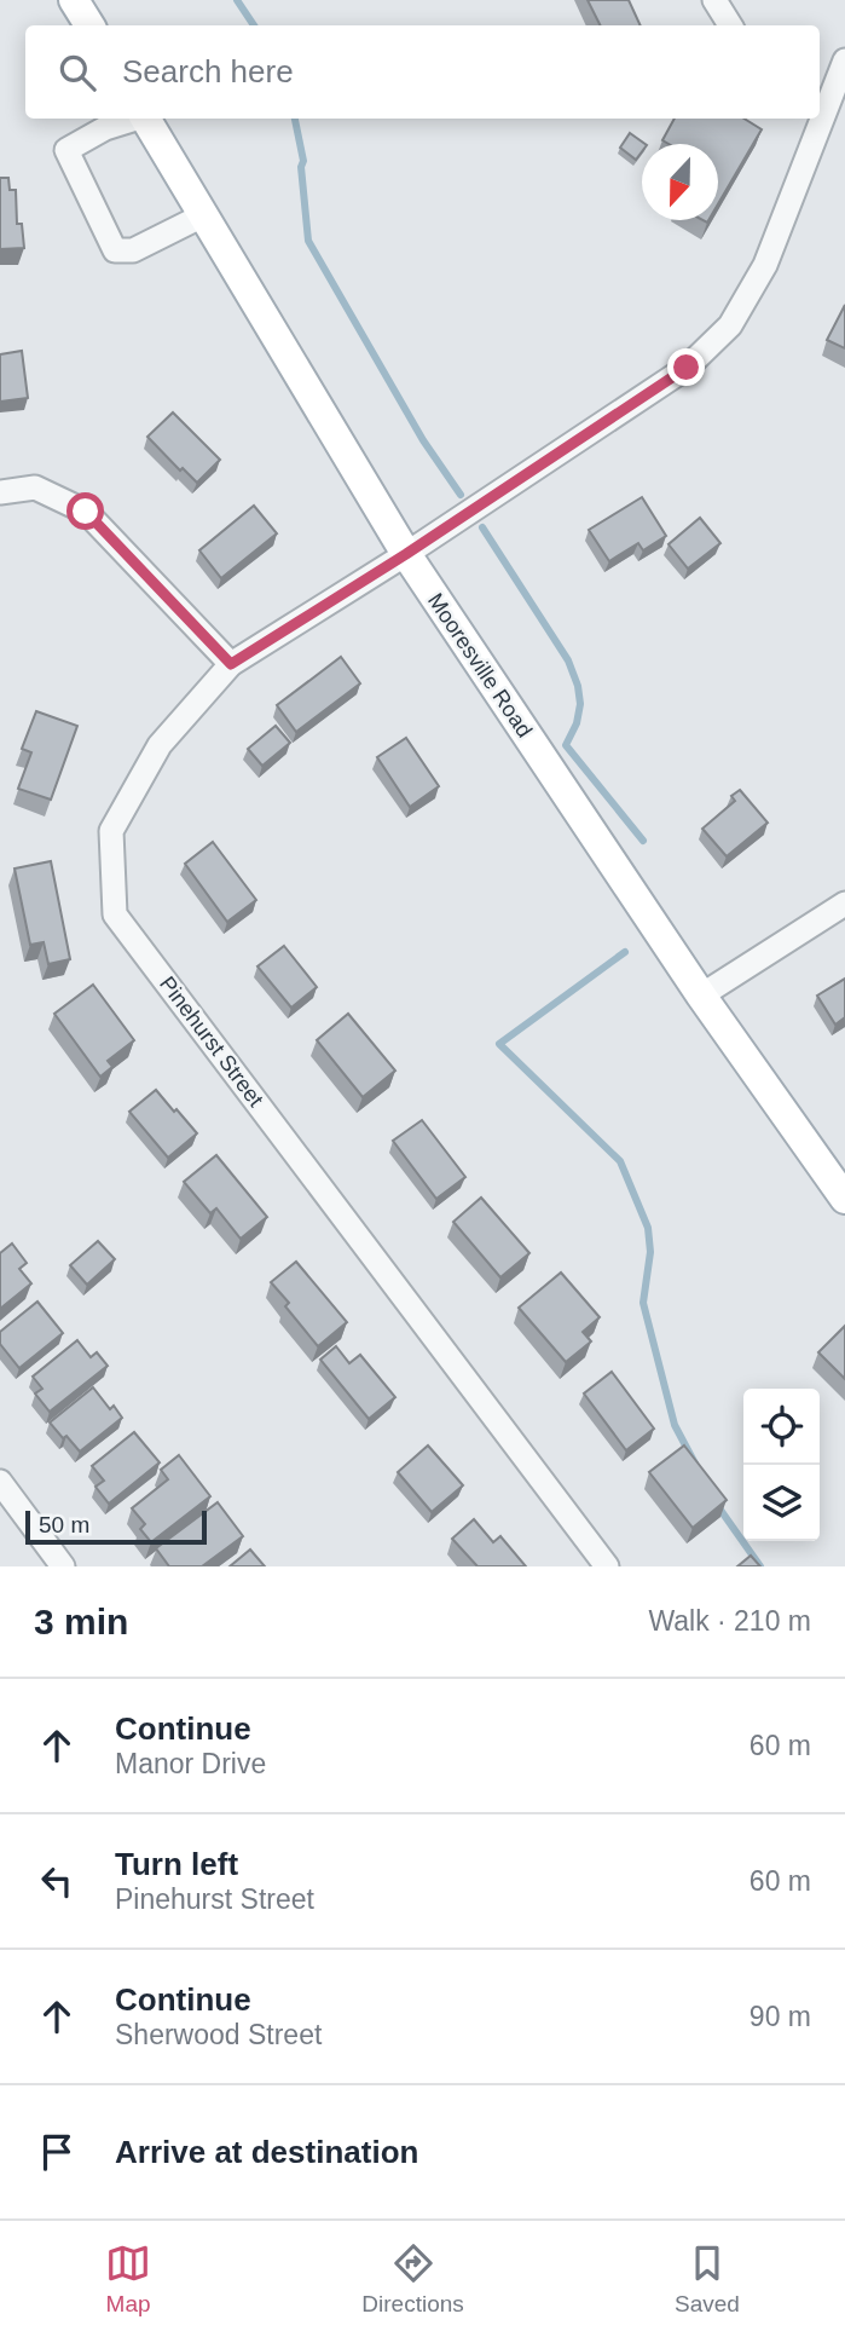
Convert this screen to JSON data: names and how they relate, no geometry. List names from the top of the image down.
{
  "streets": {
    "main road": ["Mooresville Road"],
    "street": ["Pinehurst Street"]
  },
  "crossings": [
    ["Mooresville Road", "Pinehurst Street"]
  ],
  "scale_bar": "50 m",
  "north": "bottom",
  "page": {
    "search": "Search here",
    "scale": "50 m",
    "heading": ["3 min", "Walk · 210 m"],
    "list": [
      ["Continue", "Manor Drive", "60 m"],
      ["Turn left", "Pinehurst Street", "60 m"],
      ["Continue", "Sherwood Street", "90 m"],
      "Arrive at destination"
    ],
    "nav": ["Map", "Directions", "Saved"]
  }
}
